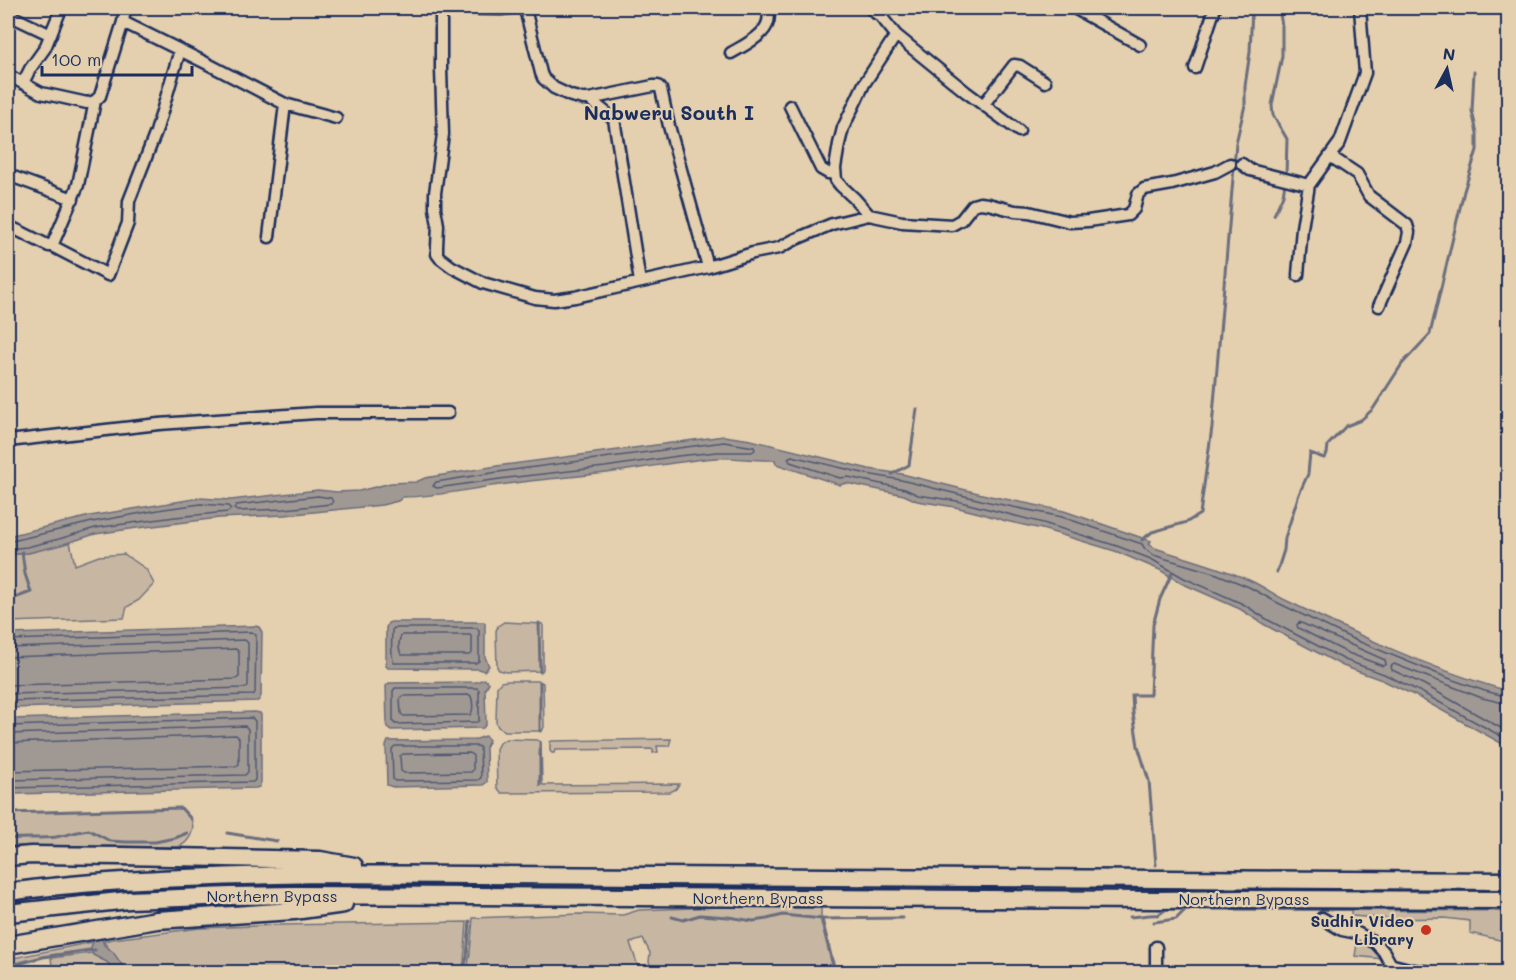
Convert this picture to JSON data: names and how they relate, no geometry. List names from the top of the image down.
{
  "streets": {
    "highway": ["Northern Bypass"]
  },
  "districts": ["Nabweru South I"],
  "places": ["Sudhir Video Library"],
  "scale_bar": "100 m",
  "north": "top"
}
